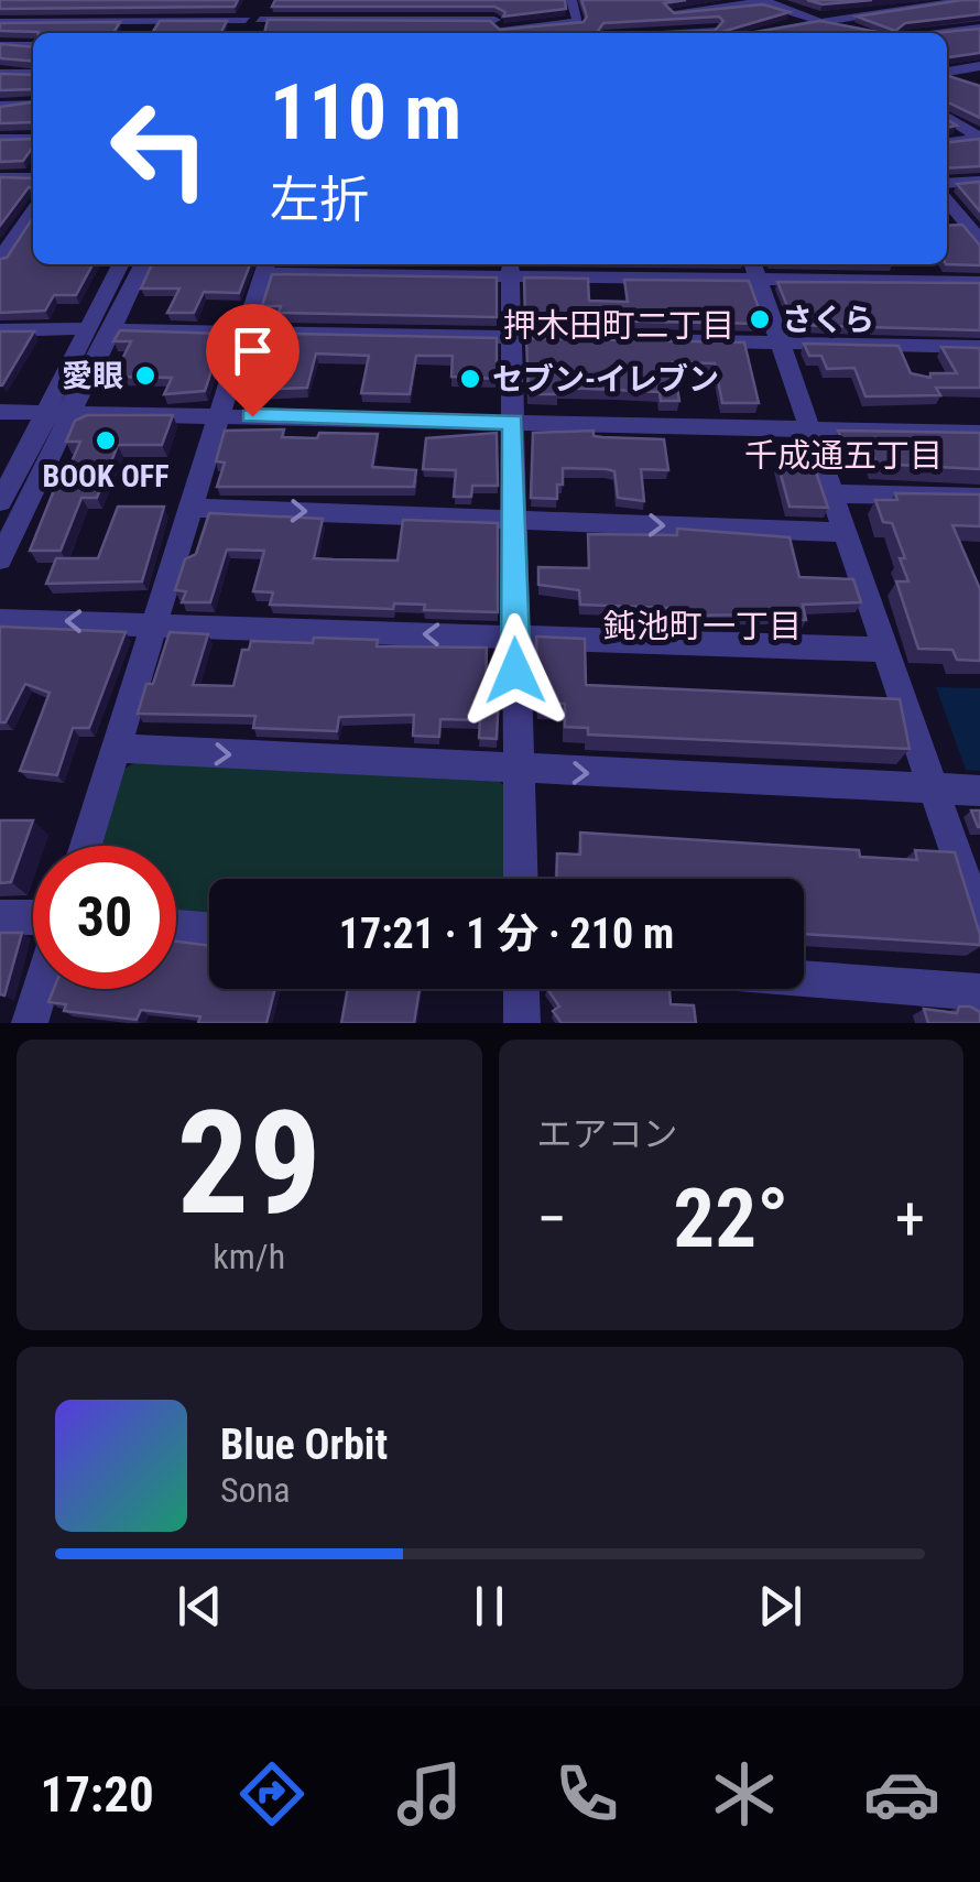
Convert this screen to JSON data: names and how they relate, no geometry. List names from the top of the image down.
{
  "districts": ["押木田町二丁目", "千成通五丁目", "鈍池町一丁目"],
  "places": [
    "さくら",
    "愛眼",
    "セブン-イレブン",
    "BOOK OFF"
  ],
  "page": {
    "turn": ["110 m", "左折"],
    "limit": "30",
    "trip": "17:21 · 1 分 · 210 m",
    "tile": [
      ["29", "km/h"],
      "エアコン"
    ],
    "heat": ["−", "22°", "+"],
    "song": ["Blue Orbit", "Sona"],
    "tabs": "17:20"
  }
}
